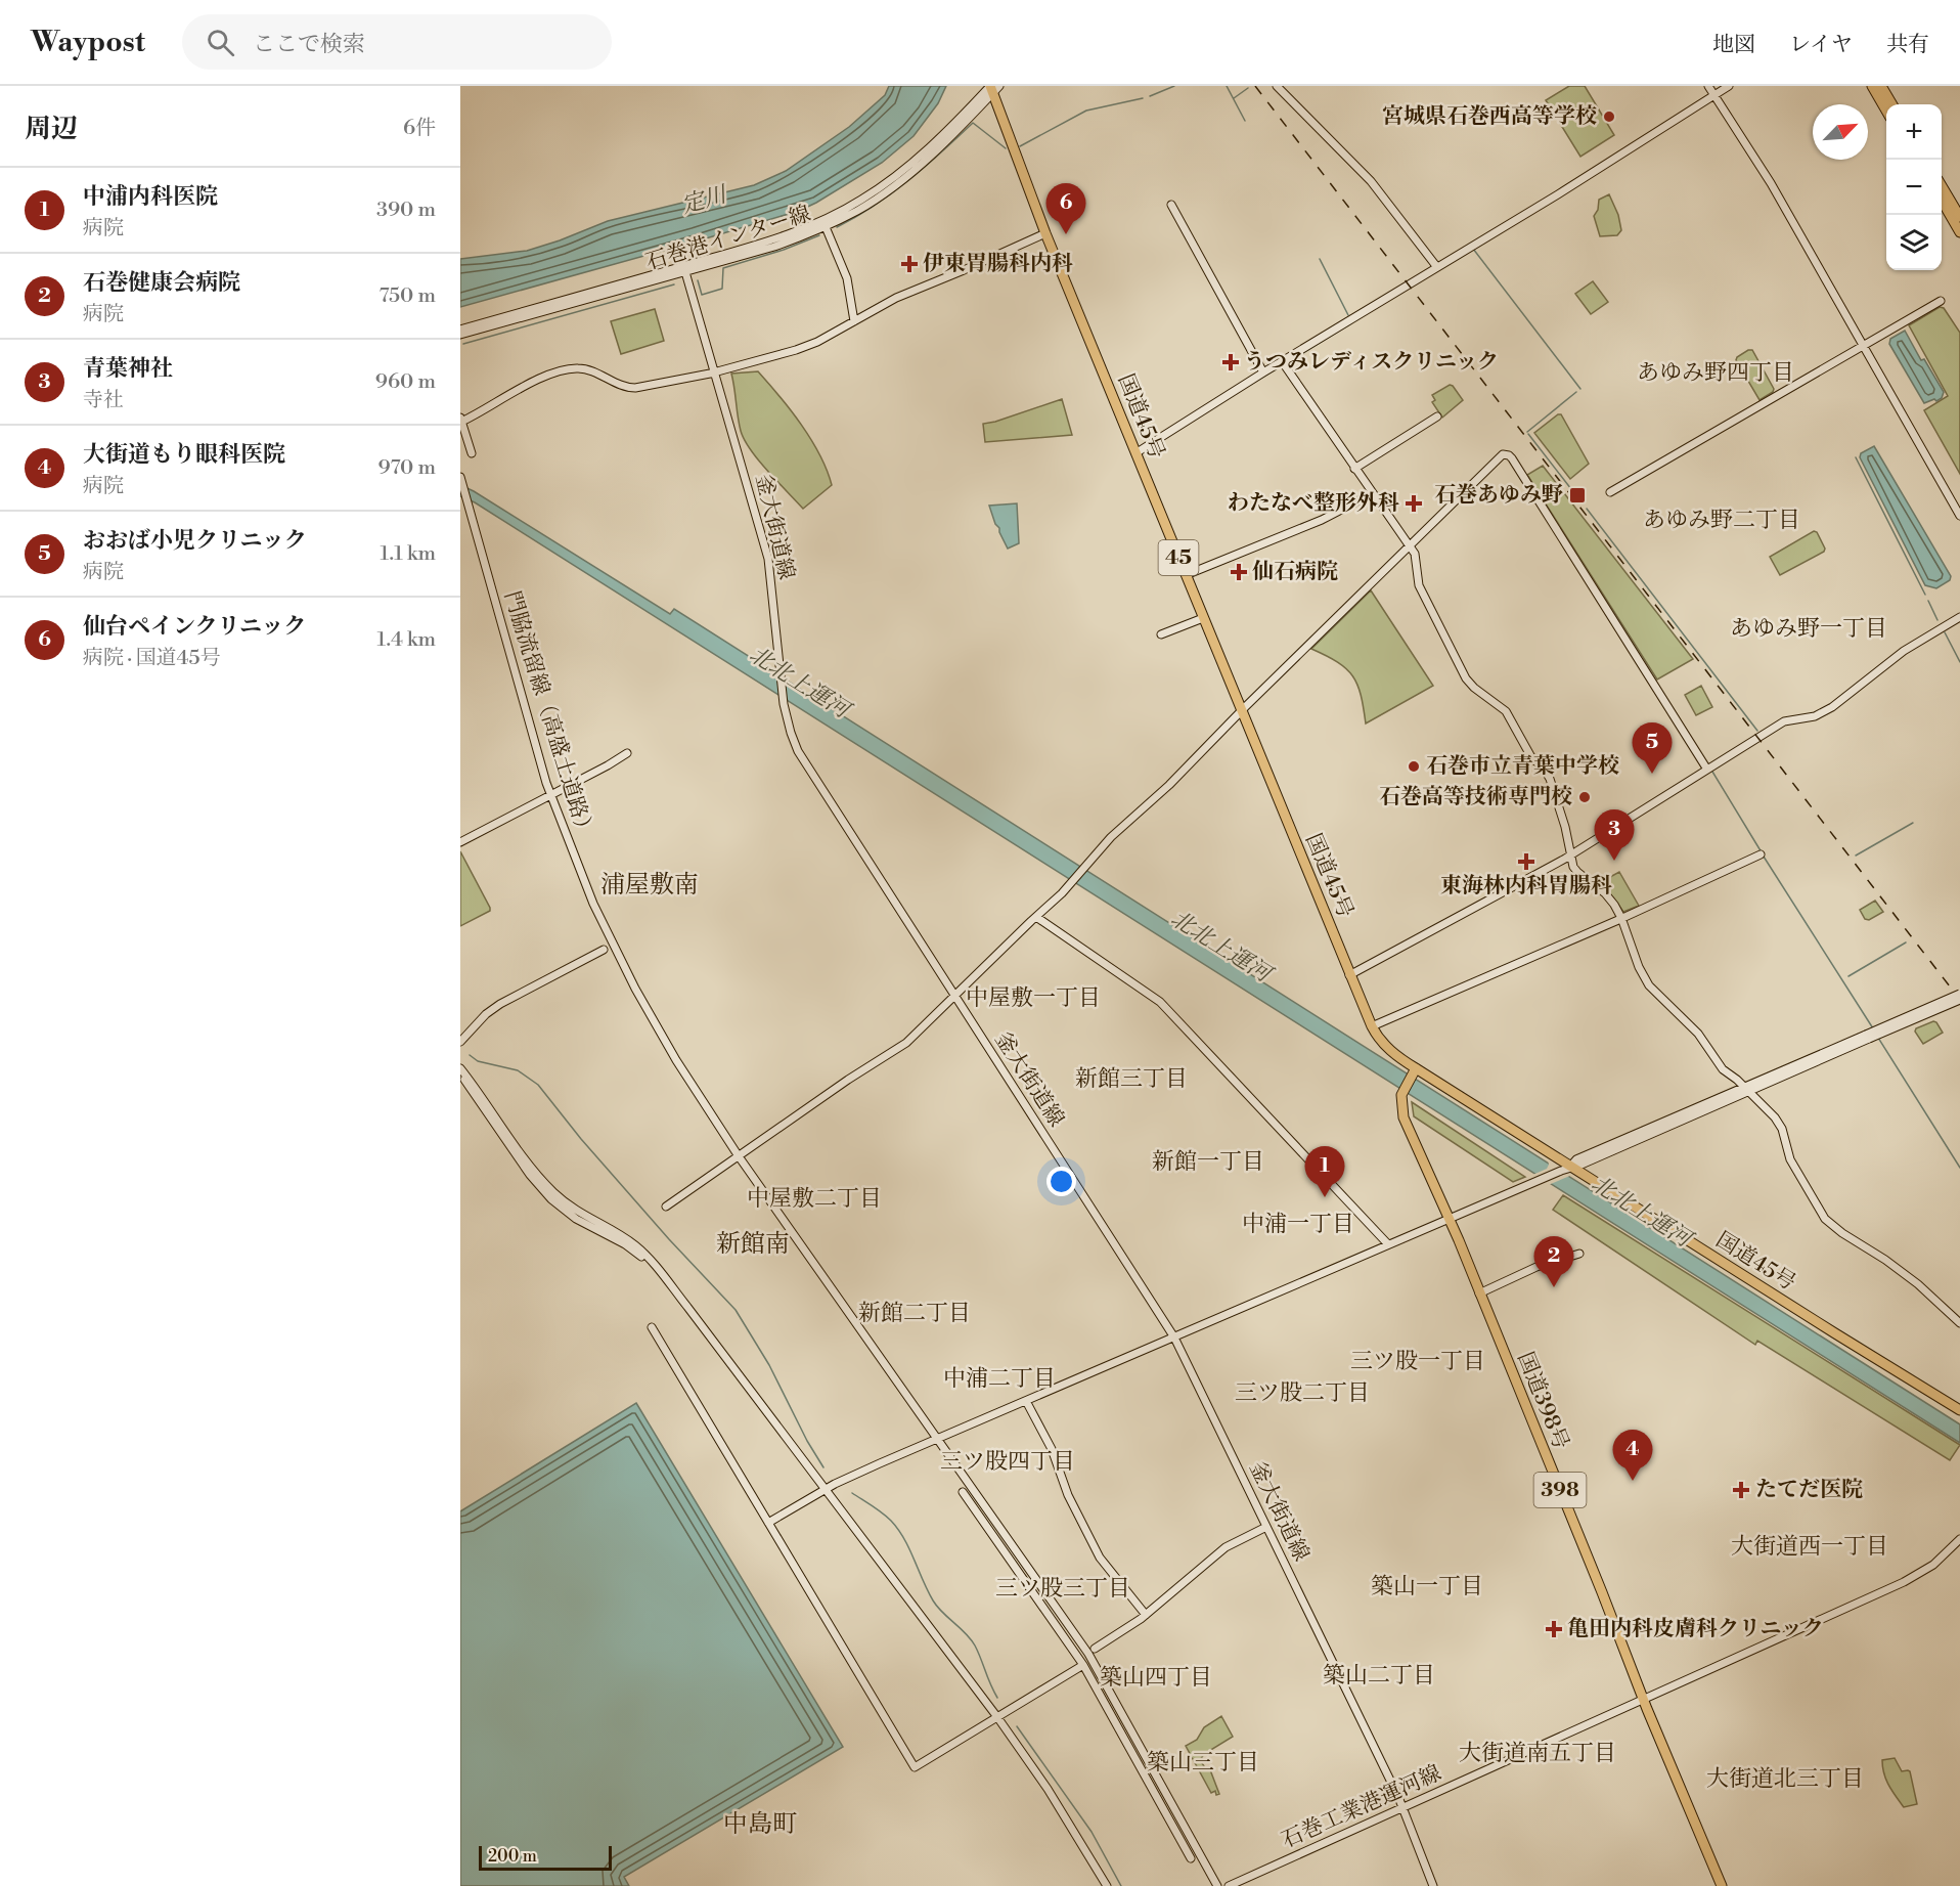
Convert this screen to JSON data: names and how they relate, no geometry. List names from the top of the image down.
{
  "streets": {
    "highway": [
      "国道45号",
      "45",
      "国道398号",
      "398"
    ],
    "street": [
      "石巻港インター線",
      "釜大街道線",
      "門脇流留線（高盛土道路）",
      "石巻工業港運河線"
    ]
  },
  "crossings": [
    ["石巻港インター線", "国道45号"],
    ["石巻港インター線", "釜大街道線"],
    ["国道45号", "国道398号"],
    ["釜大街道線", "石巻工業港運河線"],
    ["国道398号", "石巻工業港運河線"]
  ],
  "districts": [
    "あゆみ野四丁目",
    "あゆみ野二丁目",
    "あゆみ野一丁目",
    "浦屋敷南",
    "中屋敷一丁目",
    "新館三丁目",
    "新館一丁目",
    "中屋敷二丁目",
    "中浦一丁目",
    "新館南",
    "新館二丁目",
    "三ツ股一丁目",
    "中浦二丁目",
    "三ツ股二丁目",
    "三ツ股四丁目",
    "大街道西一丁目",
    "築山一丁目",
    "三ツ股三丁目",
    "築山二丁目",
    "築山四丁目",
    "大街道南五丁目",
    "築山三丁目",
    "大街道北三丁目",
    "中島町"
  ],
  "water": ["定川", "北北上運河"],
  "places": {
    "other": ["宮城県石巻西高等学校", "石巻市立青葉中学校", "石巻高等技術専門校"],
    "health": [
      "伊東胃腸科内科",
      "うつみレディスクリニック",
      "わたなべ整形外科",
      "仙石病院",
      "東海林内科胃腸科",
      "たてだ医院",
      "亀田内科皮膚科クリニック"
    ],
    "transit": ["石巻あゆみ野"]
  },
  "scale_bar": "200 m",
  "north": "top right",
  "page": {
    "header": "Waypost",
    "search": "ここで検索",
    "nav": ["地図", "レイヤ", "共有"],
    "heading": ["周辺", "6件"],
    "map_buttons": ["+", "−"],
    "list": [
      {
        "mark": "1",
        "name": "中浦内科医院",
        "note": "病院",
        "value": "390 m"
      },
      {
        "mark": "2",
        "name": "石巻健康会病院",
        "note": "病院",
        "value": "750 m"
      },
      {
        "mark": "3",
        "name": "青葉神社",
        "note": "寺社",
        "value": "960 m"
      },
      {
        "mark": "4",
        "name": "大街道もり眼科医院",
        "note": "病院",
        "value": "970 m"
      },
      {
        "mark": "5",
        "name": "おおば小児クリニック",
        "note": "病院",
        "value": "1.1 km"
      },
      {
        "mark": "6",
        "name": "仙台ペインクリニック",
        "note": "病院 · 国道45号",
        "value": "1.4 km"
      }
    ],
    "pins": [
      "6",
      "5",
      "3",
      "1",
      "2",
      "4"
    ],
    "scale": "200 m"
  }
}
